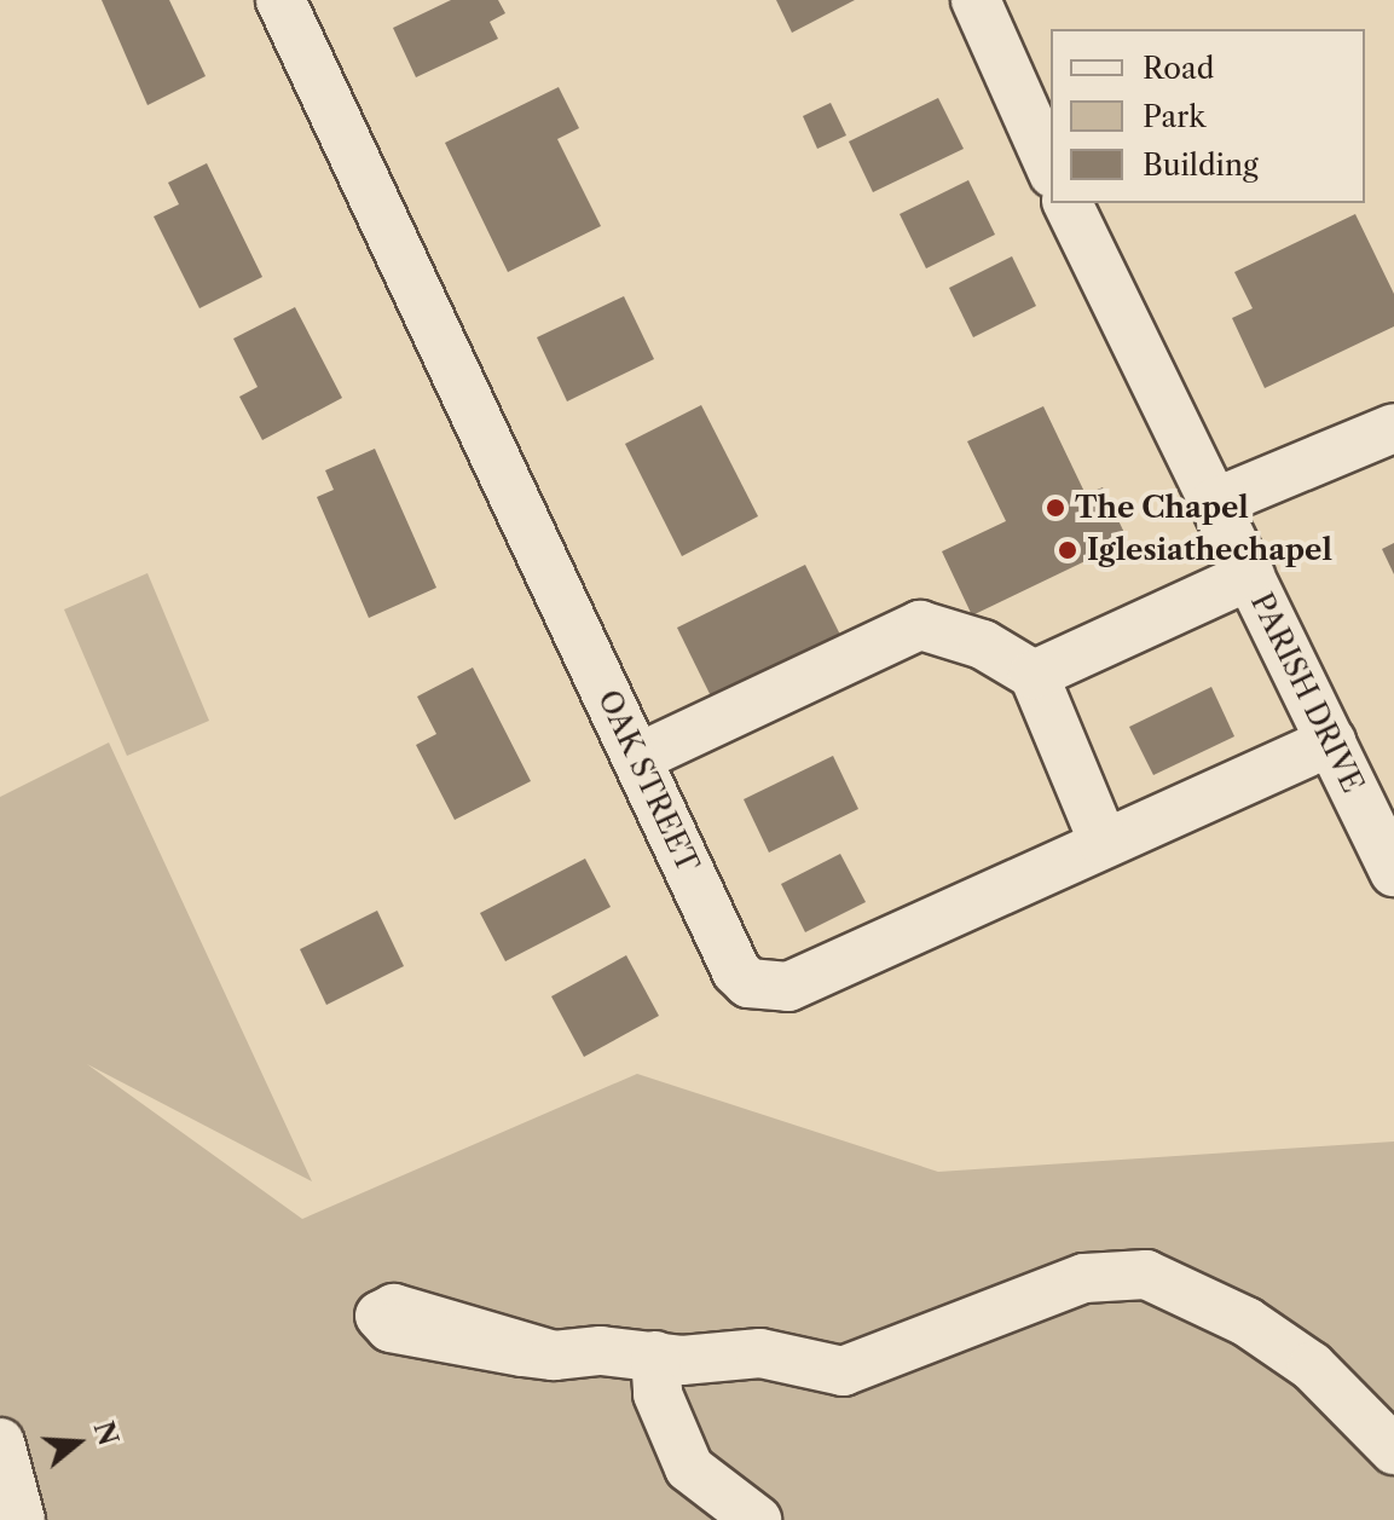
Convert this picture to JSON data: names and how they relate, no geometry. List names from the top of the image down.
{
  "streets": {
    "street": ["PARISH DRIVE", "OAK STREET"]
  },
  "crossings": [
    ["PARISH DRIVE", "OAK STREET"]
  ],
  "places": ["The Chapel", "Iglesiathechapel"],
  "legend": ["Road", "Park", "Building"],
  "north": "right"
}
